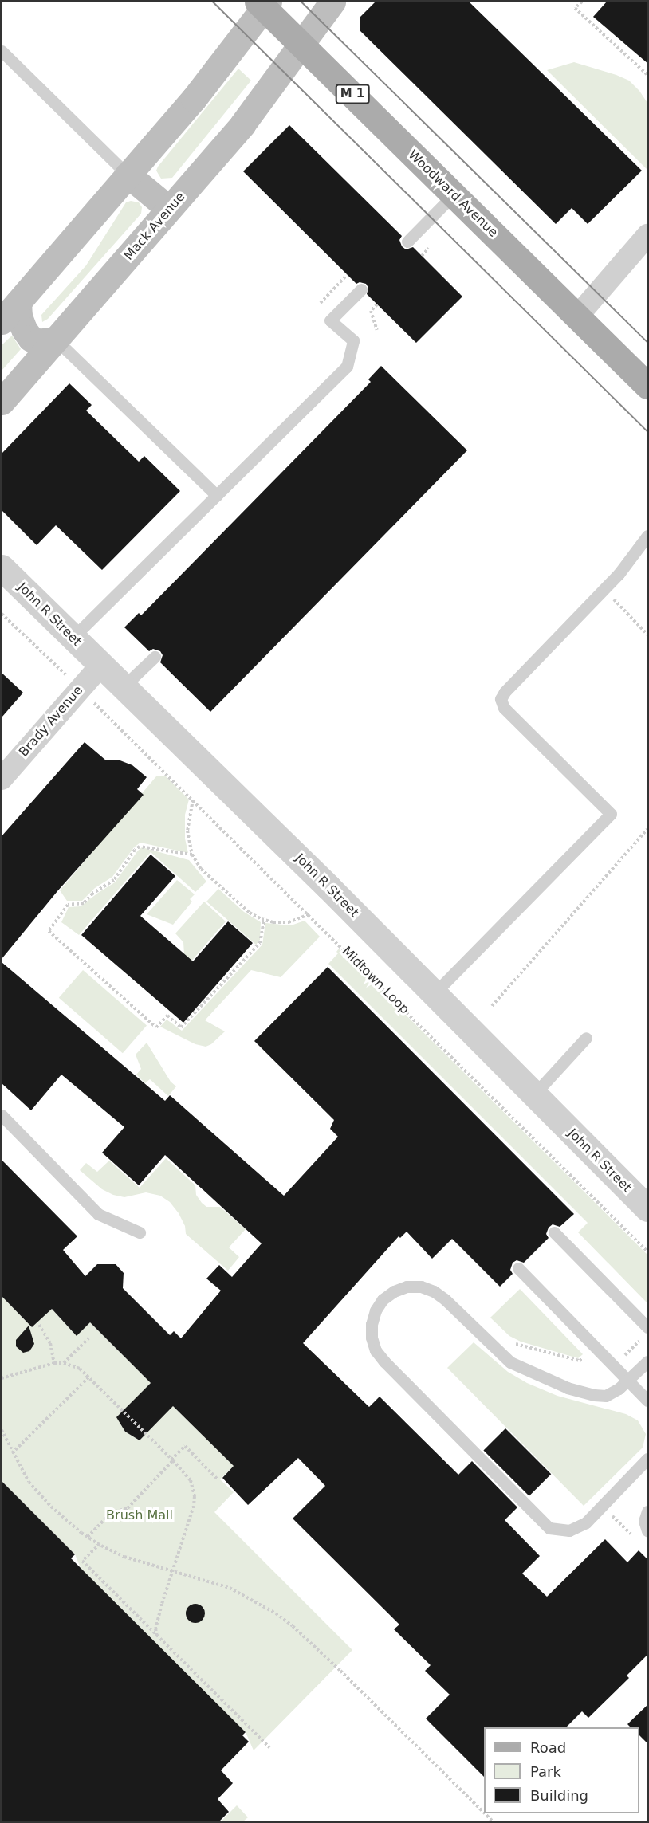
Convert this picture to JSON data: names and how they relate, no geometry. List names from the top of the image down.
{
  "streets": {
    "main road": ["M 1", "Woodward Avenue", "Mack Avenue"],
    "street": ["John R Street", "Brady Avenue"],
    "path": ["Midtown Loop"]
  },
  "crossings": [
    ["Woodward Avenue", "Mack Avenue"],
    ["John R Street", "Brady Avenue"]
  ],
  "parks": ["Brush Mall"],
  "legend": ["Road", "Park", "Building"]
}
